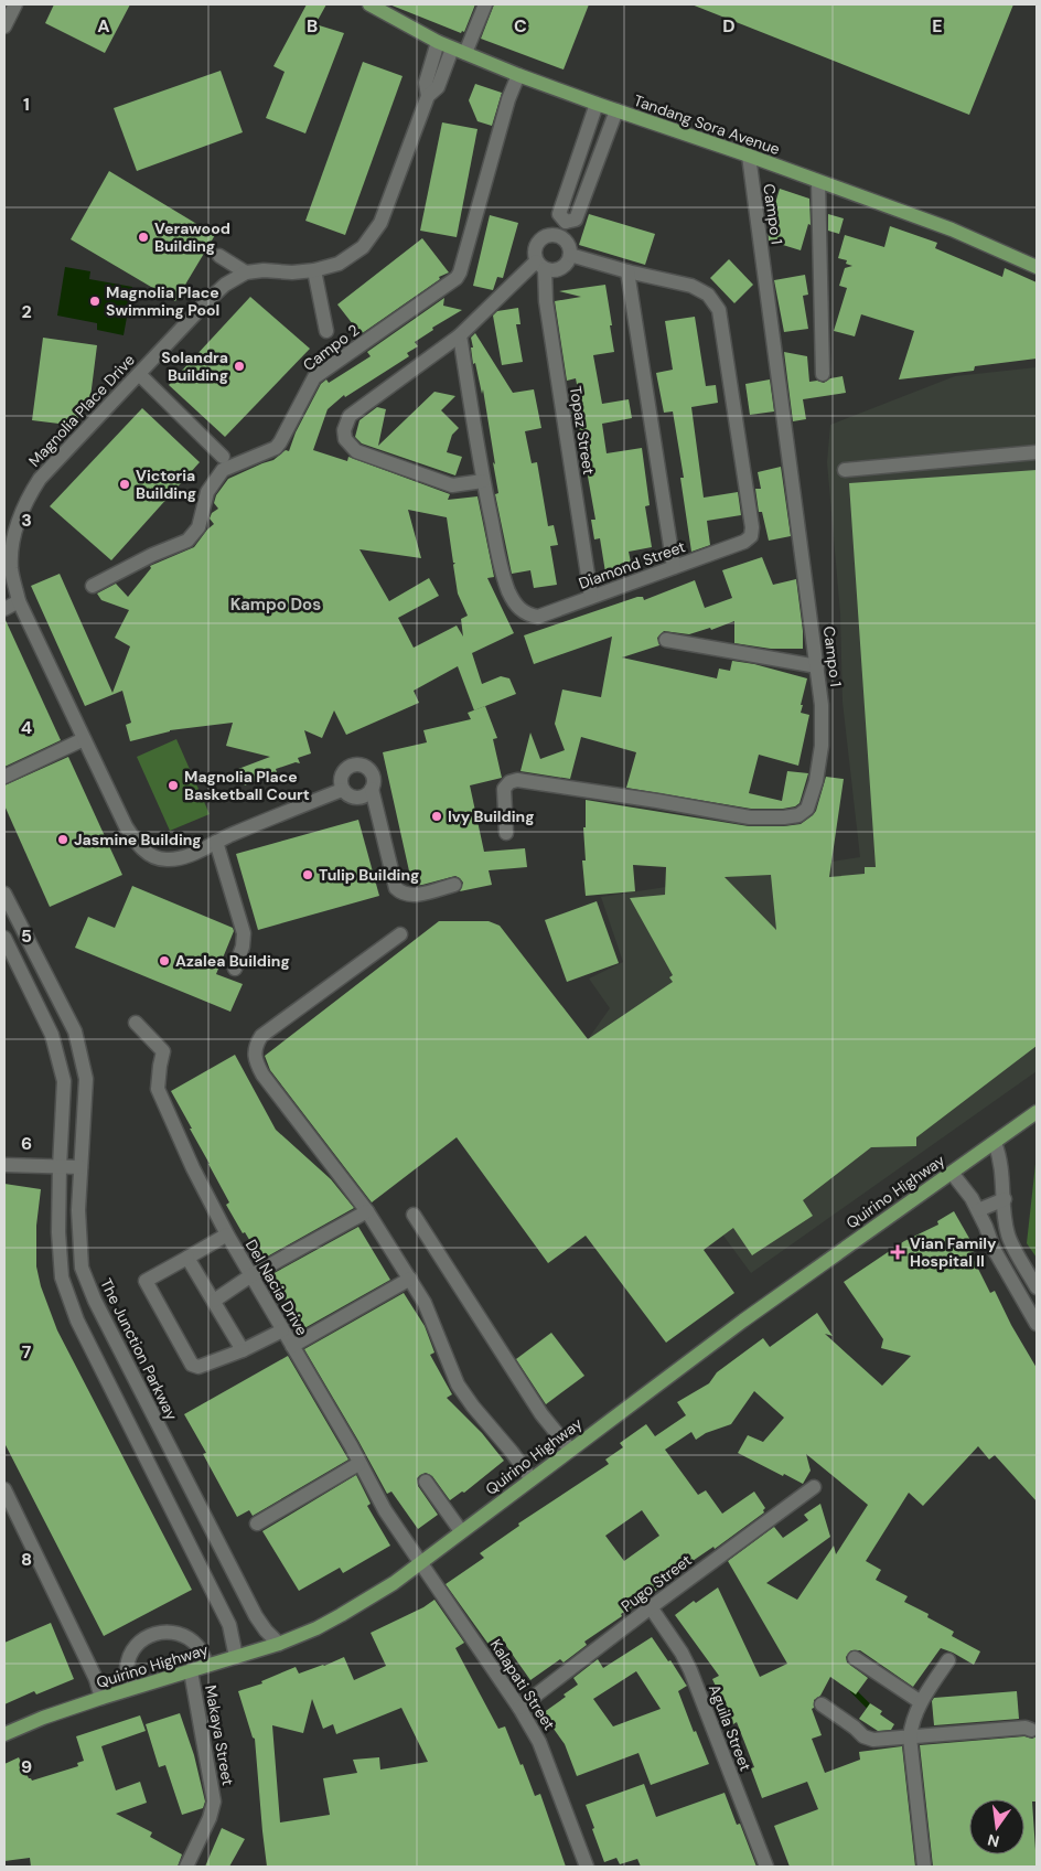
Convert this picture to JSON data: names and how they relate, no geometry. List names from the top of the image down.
{
  "streets": {
    "main road": ["Tandang Sora Avenue", "Quirino Highway"],
    "street": [
      "Campo 1",
      "Campo 2",
      "Magnolia Place Drive",
      "Topaz Street",
      "Diamond Street",
      "Del Nacia Drive",
      "The Junction Parkway",
      "Pugo Street",
      "Kalapati Street",
      "Aguila Street",
      "Makaya Street"
    ]
  },
  "crossings": [
    ["Tandang Sora Avenue", "Campo 1"],
    ["Tandang Sora Avenue", "Campo 2"],
    ["Topaz Street", "Diamond Street"],
    ["Quirino Highway", "Del Nacia Drive"],
    ["Quirino Highway", "The Junction Parkway"],
    ["Quirino Highway", "Kalapati Street"],
    ["Quirino Highway", "Makaya Street"],
    ["Del Nacia Drive", "Kalapati Street"],
    ["Pugo Street", "Kalapati Street"],
    ["Pugo Street", "Aguila Street"]
  ],
  "districts": ["Kampo Dos"],
  "places": {
    "other": [
      "Verawood Building",
      "Magnolia Place Swimming Pool",
      "Solandra Building",
      "Victoria Building",
      "Magnolia Place Basketball Court",
      "Ivy Building",
      "Jasmine Building",
      "Tulip Building",
      "Azalea Building"
    ],
    "health": ["Vian Family Hospital II"]
  },
  "north": "bottom",
  "grid": {
    "columns": [
      "A",
      "B",
      "C",
      "D",
      "E"
    ],
    "rows": [
      "1",
      "2",
      "3",
      "4",
      "5",
      "6",
      "7",
      "8",
      "9"
    ]
  }
}
